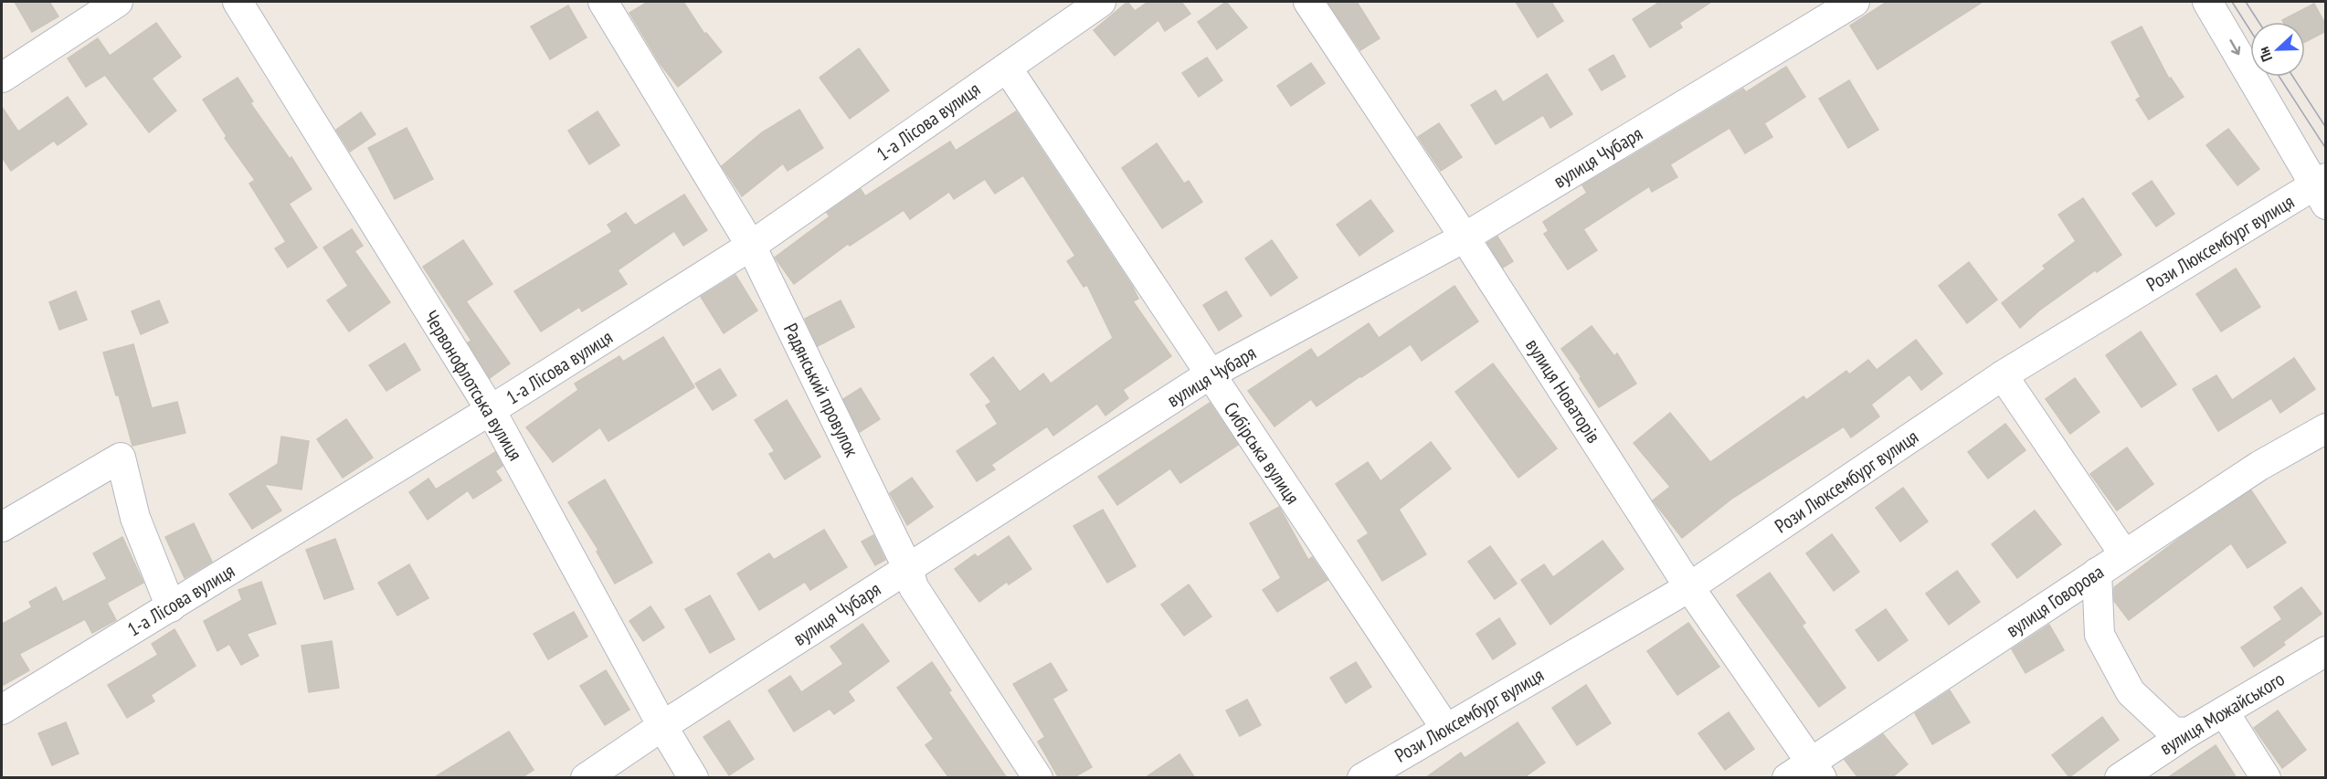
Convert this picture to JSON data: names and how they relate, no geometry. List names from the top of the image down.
{
  "streets": {
    "street": [
      "1-а Лісова вулиця",
      "вулиця Чубаря",
      "Рози Люксембург вулиця",
      "Червонофлотська вулиця",
      "Радянський провулок",
      "вулиця Новаторів",
      "Сибірська вулиця",
      "вулиця Говорова",
      "вулиця Можайського"
    ]
  },
  "crossings": [
    ["1-а Лісова вулиця", "Червонофлотська вулиця"],
    ["1-а Лісова вулиця", "Радянський провулок"],
    ["1-а Лісова вулиця", "Сибірська вулиця"],
    ["вулиця Чубаря", "Червонофлотська вулиця"],
    ["вулиця Чубаря", "Радянський провулок"],
    ["вулиця Чубаря", "вулиця Новаторів"],
    ["вулиця Чубаря", "Сибірська вулиця"],
    ["Рози Люксембург вулиця", "вулиця Новаторів"],
    ["Рози Люксембург вулиця", "Сибірська вулиця"],
    ["вулиця Новаторів", "вулиця Говорова"]
  ],
  "north": "left"
}
